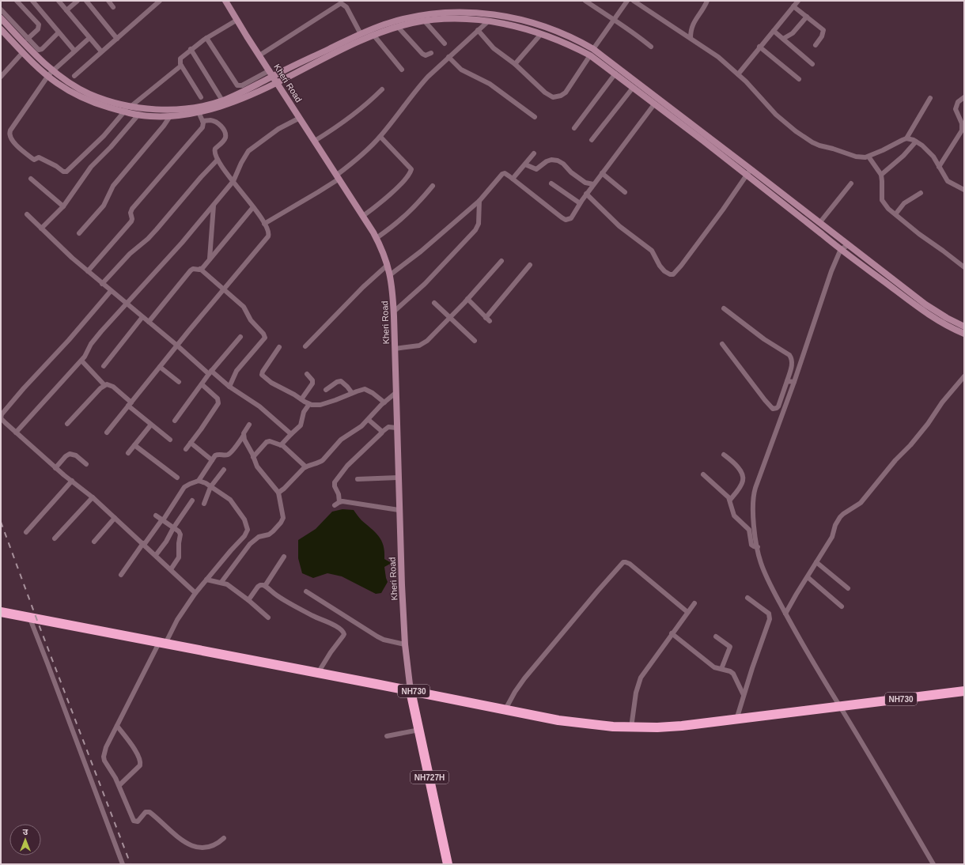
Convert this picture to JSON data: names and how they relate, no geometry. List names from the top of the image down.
{
  "streets": {
    "highway": ["NH730", "NH727H"],
    "street": ["Kheri Road"]
  },
  "crossings": [
    ["Kheri Road", "NH730"],
    ["Kheri Road", "NH727H"],
    ["NH730", "NH727H"]
  ],
  "north": "top"
}
